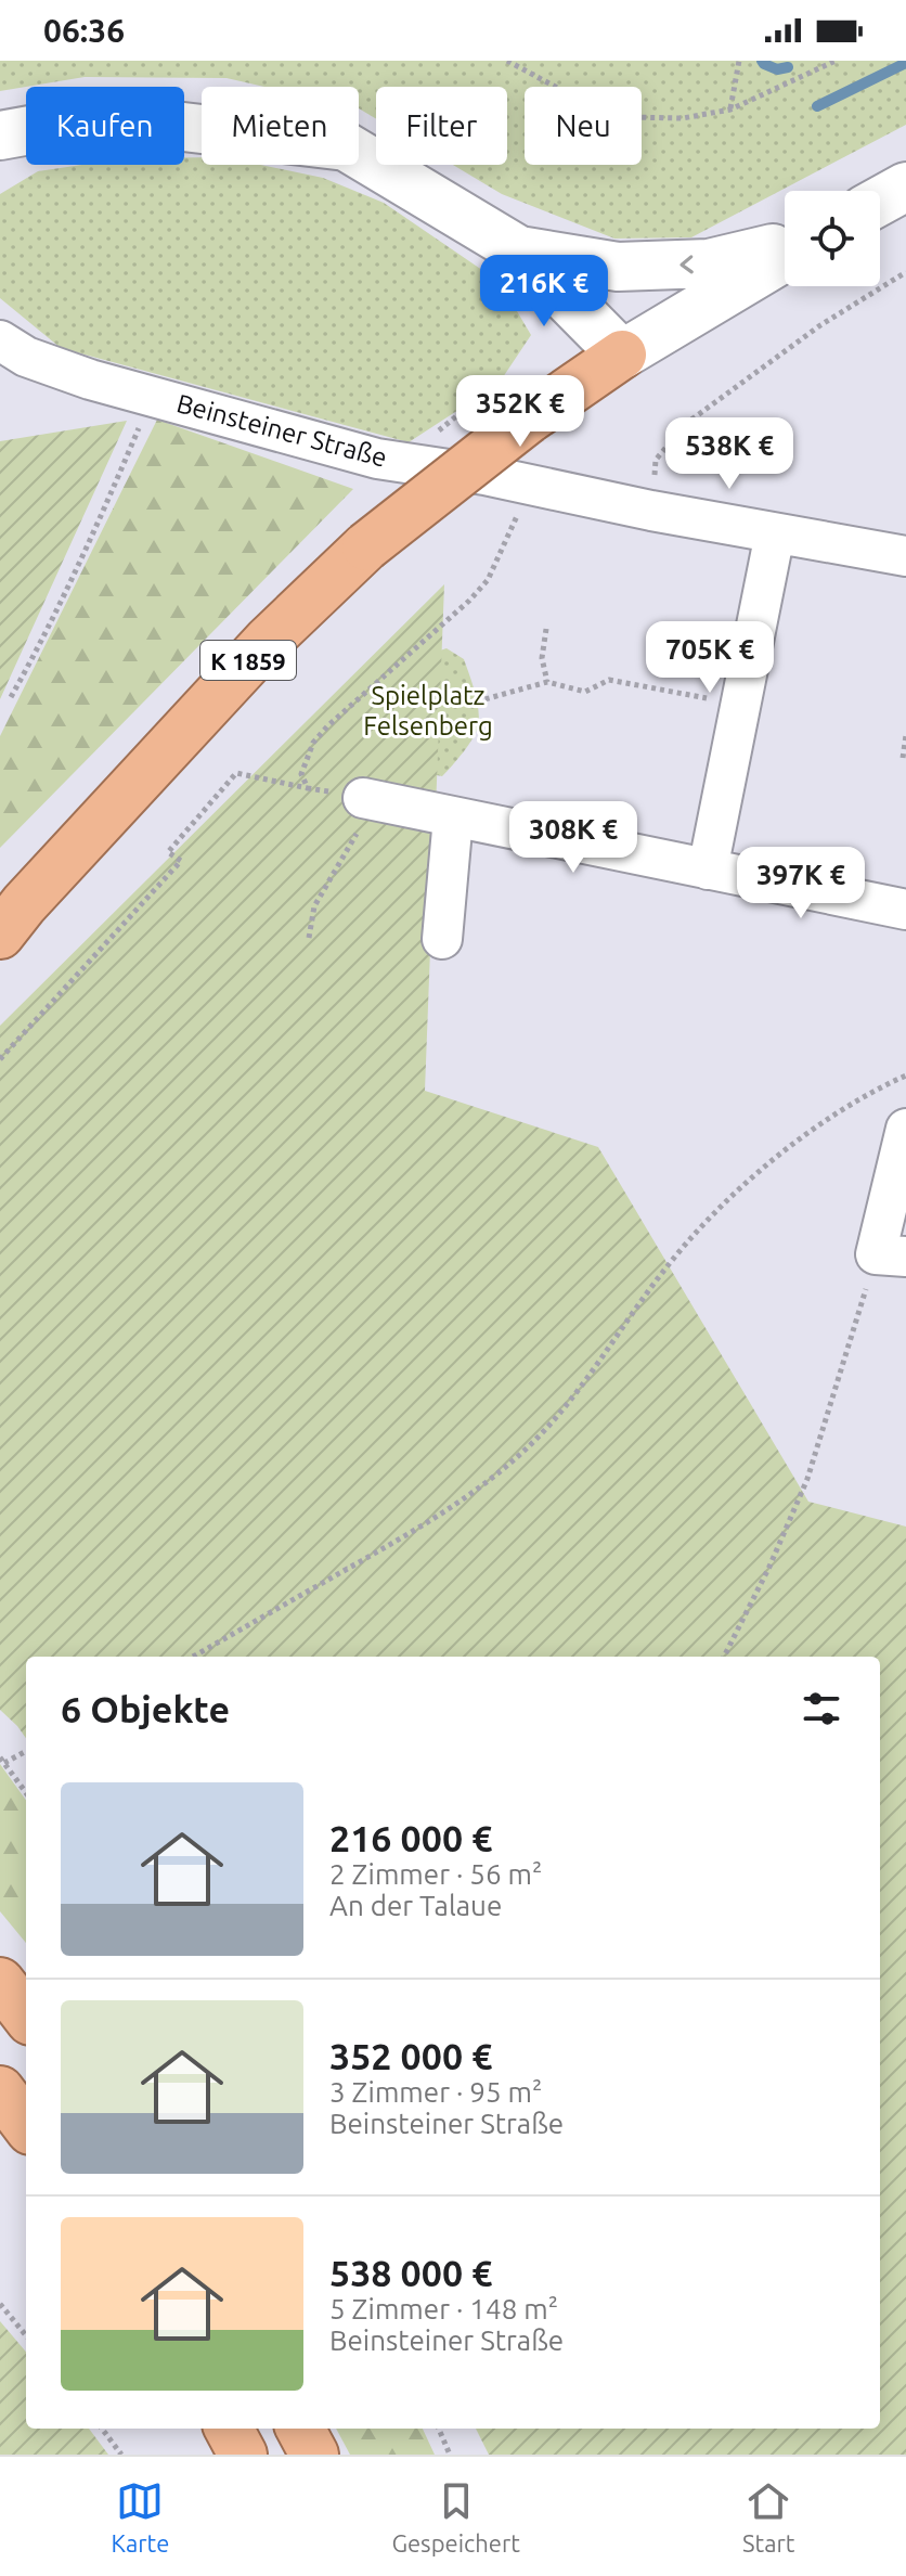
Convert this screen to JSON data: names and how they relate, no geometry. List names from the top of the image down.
{
  "streets": {
    "highway": ["K 1859"],
    "street": ["Beinsteiner Straße"]
  },
  "parks": ["Spielplatz Felsenberg"],
  "page": {
    "status": "06:36",
    "chip": [
      "Kaufen",
      "Mieten",
      "Filter",
      "Neu"
    ],
    "price": [
      "216K €",
      "352K €",
      "538K €",
      "705K €",
      "308K €",
      "397K €"
    ],
    "heading": "6 Objekte",
    "list": [
      {
        "name": "216 000 €",
        "note": "2 Zimmer · 56 m² · An der Talaue"
      },
      {
        "name": "352 000 €",
        "note": "3 Zimmer · 95 m² · Beinsteiner Straße"
      },
      {
        "name": "538 000 €",
        "note": "5 Zimmer · 148 m² · Beinsteiner Straße"
      }
    ],
    "tabs": ["Karte", "Gespeichert", "Start"]
  }
}
